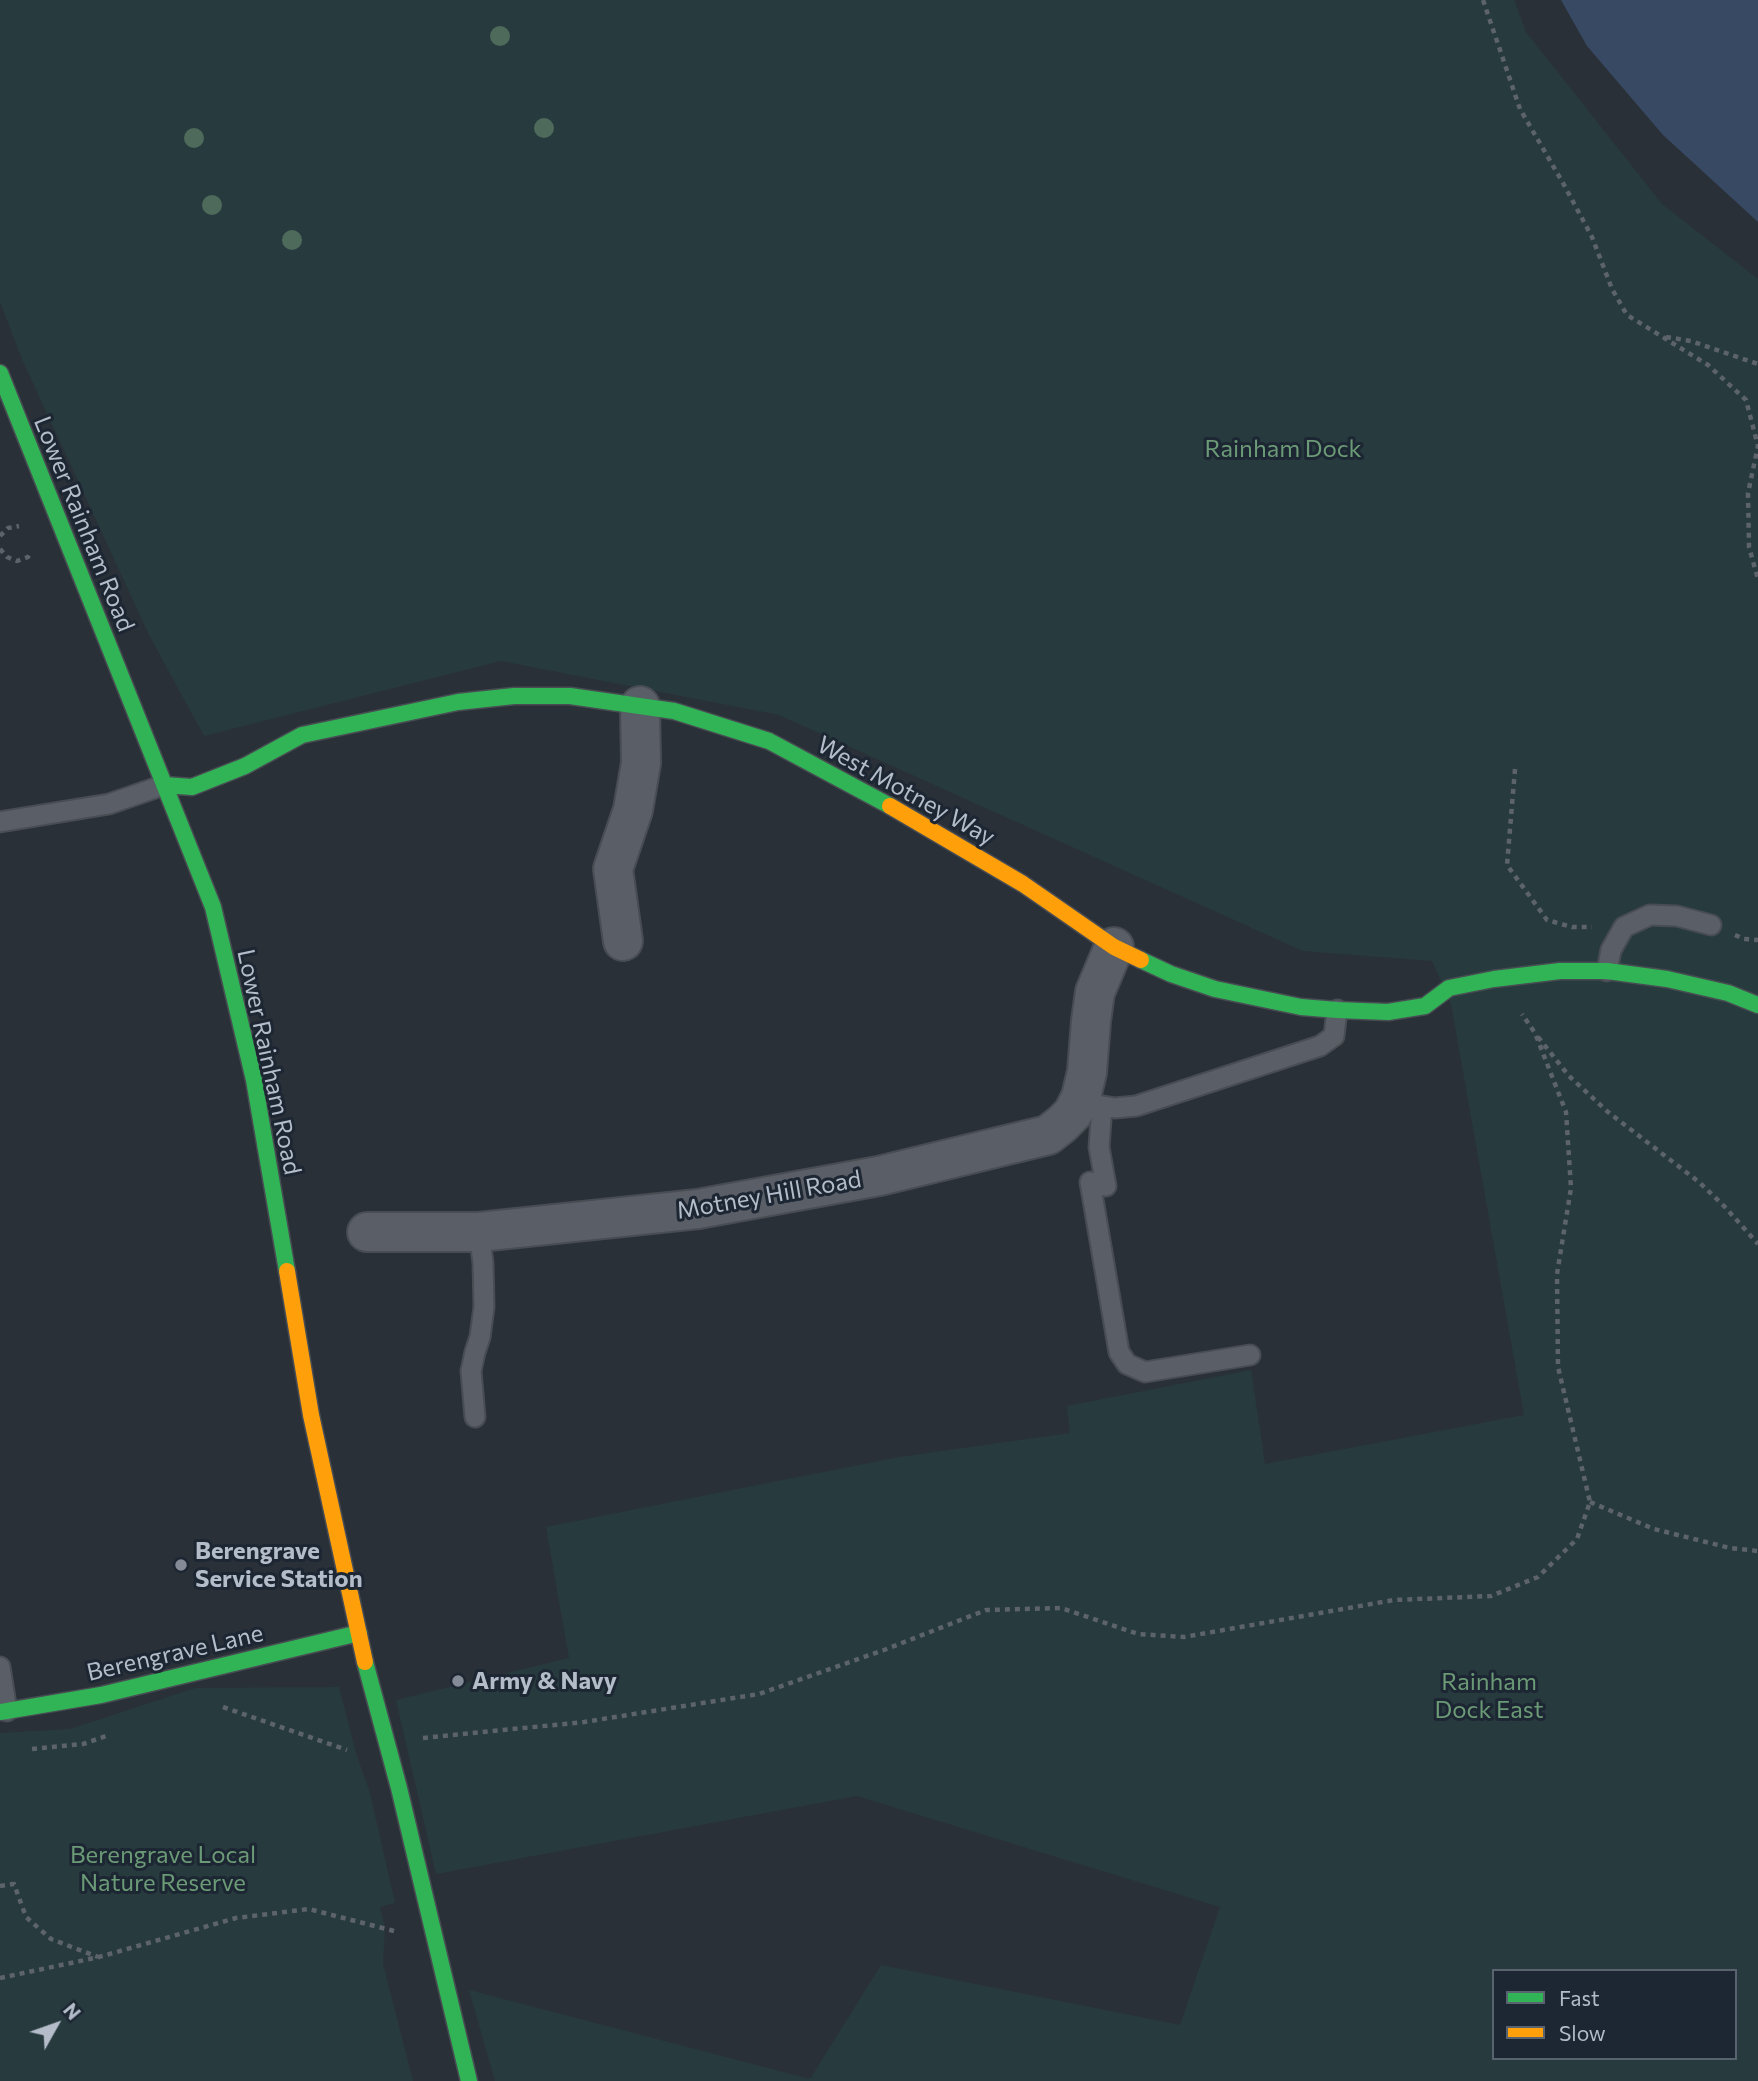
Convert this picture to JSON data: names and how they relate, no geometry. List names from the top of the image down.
{
  "streets": {
    "street": [
      "Lower Rainham Road",
      "West Motney Way",
      "Motney Hill Road",
      "Berengrave Lane"
    ]
  },
  "crossings": [
    ["Lower Rainham Road", "West Motney Way"],
    ["Lower Rainham Road", "Berengrave Lane"],
    ["West Motney Way", "Motney Hill Road"]
  ],
  "parks": ["Rainham Dock", "Rainham Dock East", "Berengrave Local Nature Reserve"],
  "places": ["Berengrave Service Station", "Army & Navy"],
  "legend": ["Fast", "Slow"],
  "north": "top right"
}
